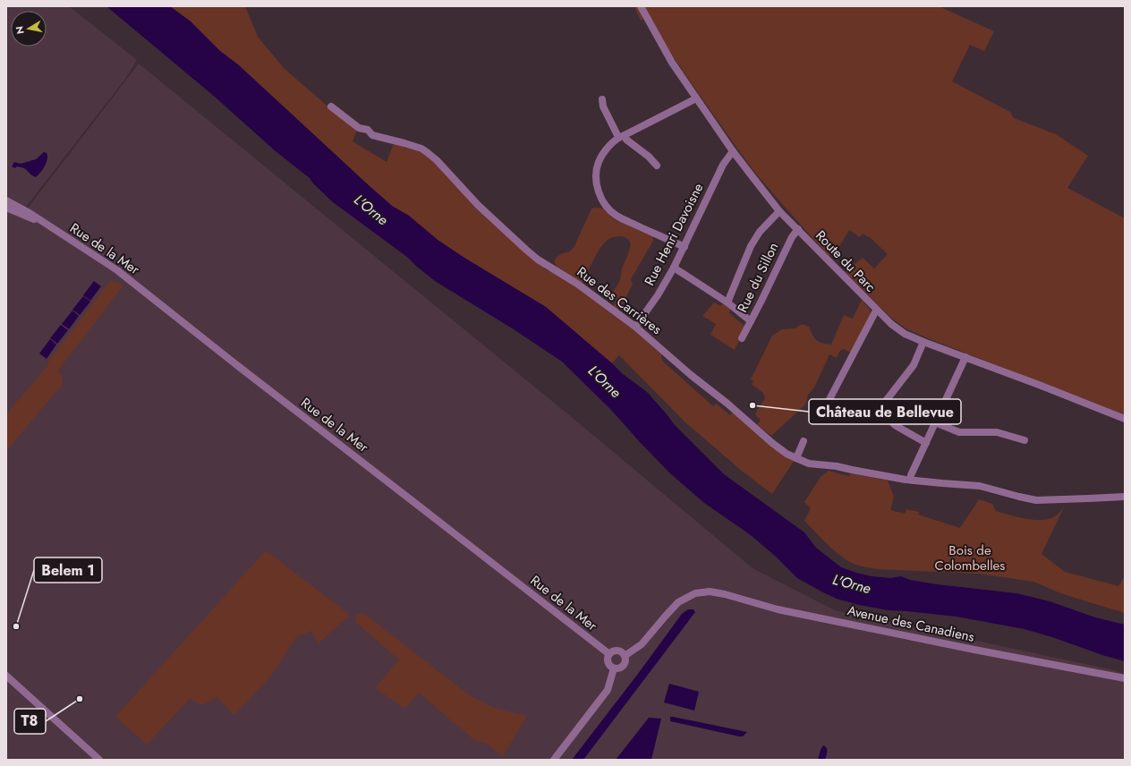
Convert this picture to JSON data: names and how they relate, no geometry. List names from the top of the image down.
{
  "streets": {
    "street": [
      "Rue Henri Davoisne",
      "Rue de la Mer",
      "Route du Parc",
      "Rue du Sillon",
      "Rue des Carrières",
      "Avenue des Canadiens"
    ]
  },
  "crossings": [
    ["Rue Henri Davoisne", "Route du Parc"],
    ["Rue Henri Davoisne", "Rue des Carrières"],
    ["Rue de la Mer", "Avenue des Canadiens"],
    ["Route du Parc", "Rue du Sillon"]
  ],
  "water": ["L'Orne"],
  "parks": ["Bois de Colombelles"],
  "places": ["Château de Bellevue", "Belem 1", "T8"],
  "north": "left"
}
